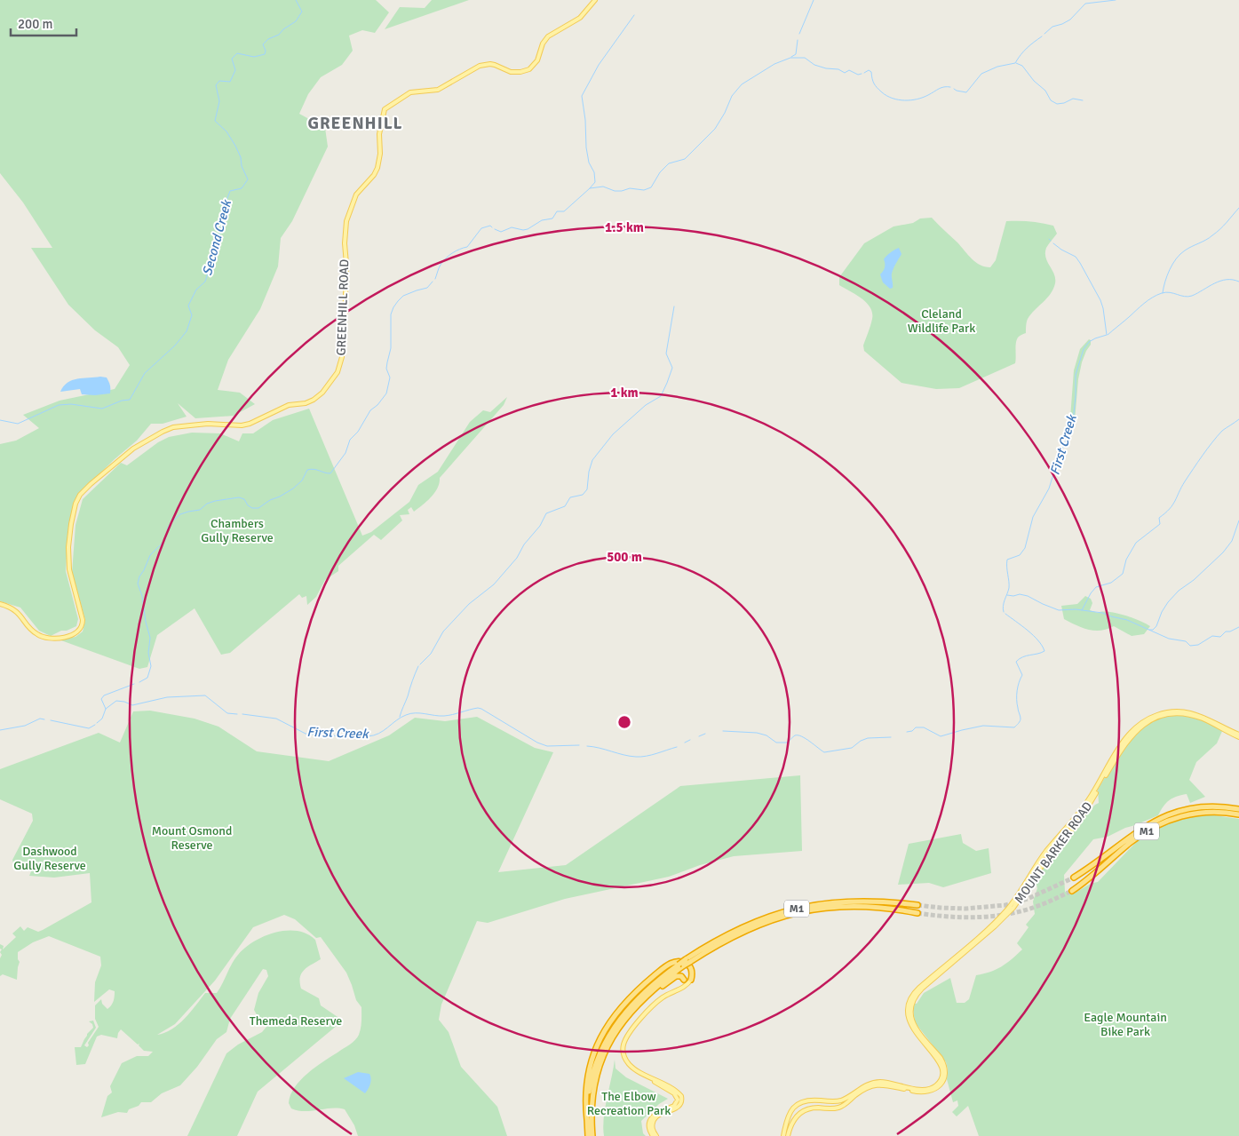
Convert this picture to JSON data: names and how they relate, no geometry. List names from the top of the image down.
{
  "streets": {
    "highway": ["M1"],
    "main road": ["GREENHILL ROAD", "MOUNT BARKER ROAD"]
  },
  "districts": ["GREENHILL"],
  "water": ["Second Creek", "First Creek"],
  "parks": [
    "Cleland Wildlife Park",
    "Chambers Gully Reserve",
    "Mount Osmond Reserve",
    "Dashwood Gully Reserve",
    "Eagle Mountain Bike Park",
    "Themeda Reserve",
    "The Elbow Recreation Park"
  ],
  "scale_bar": "200 m",
  "rings": ["1.5 km", "1 km", "500 m"]
}
